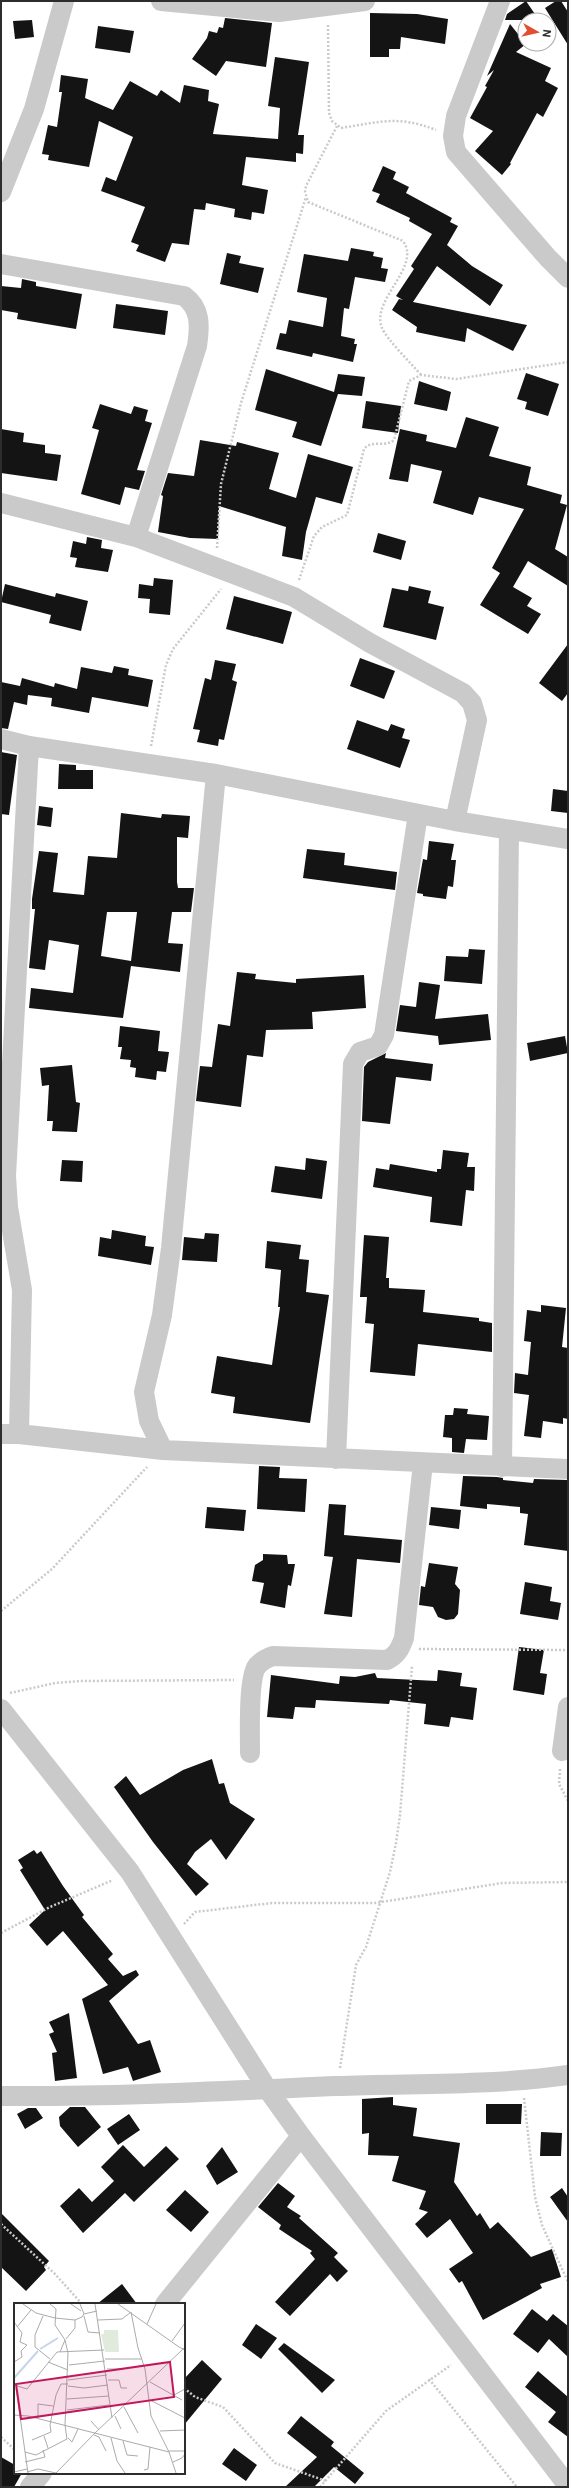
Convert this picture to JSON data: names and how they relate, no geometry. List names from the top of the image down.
{
  "north": "right"
}
